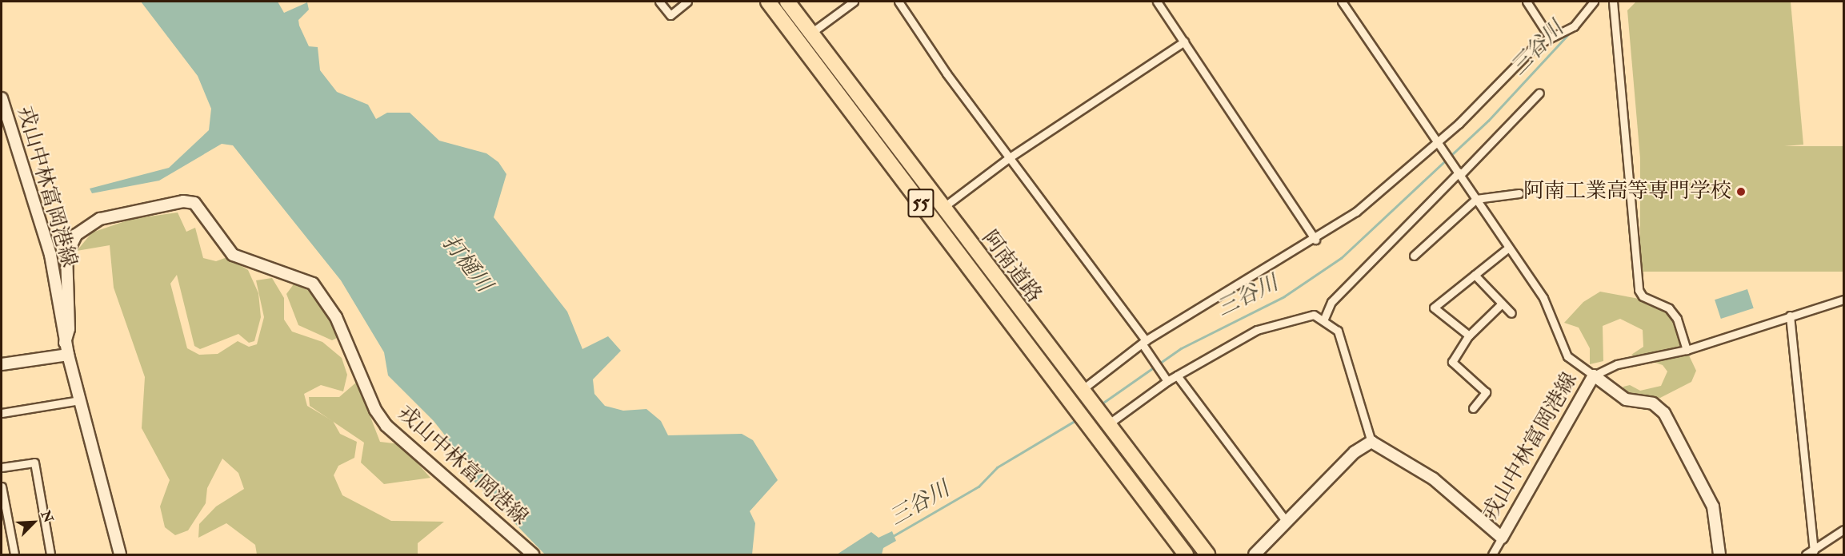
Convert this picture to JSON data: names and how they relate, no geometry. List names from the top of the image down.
{
  "streets": {
    "highway": ["55", "阿南道路"],
    "main road": ["戎山中林富岡港線"]
  },
  "water": ["三谷川", "打樋川"],
  "places": ["阿南工業高等専門学校"],
  "north": "top right"
}
